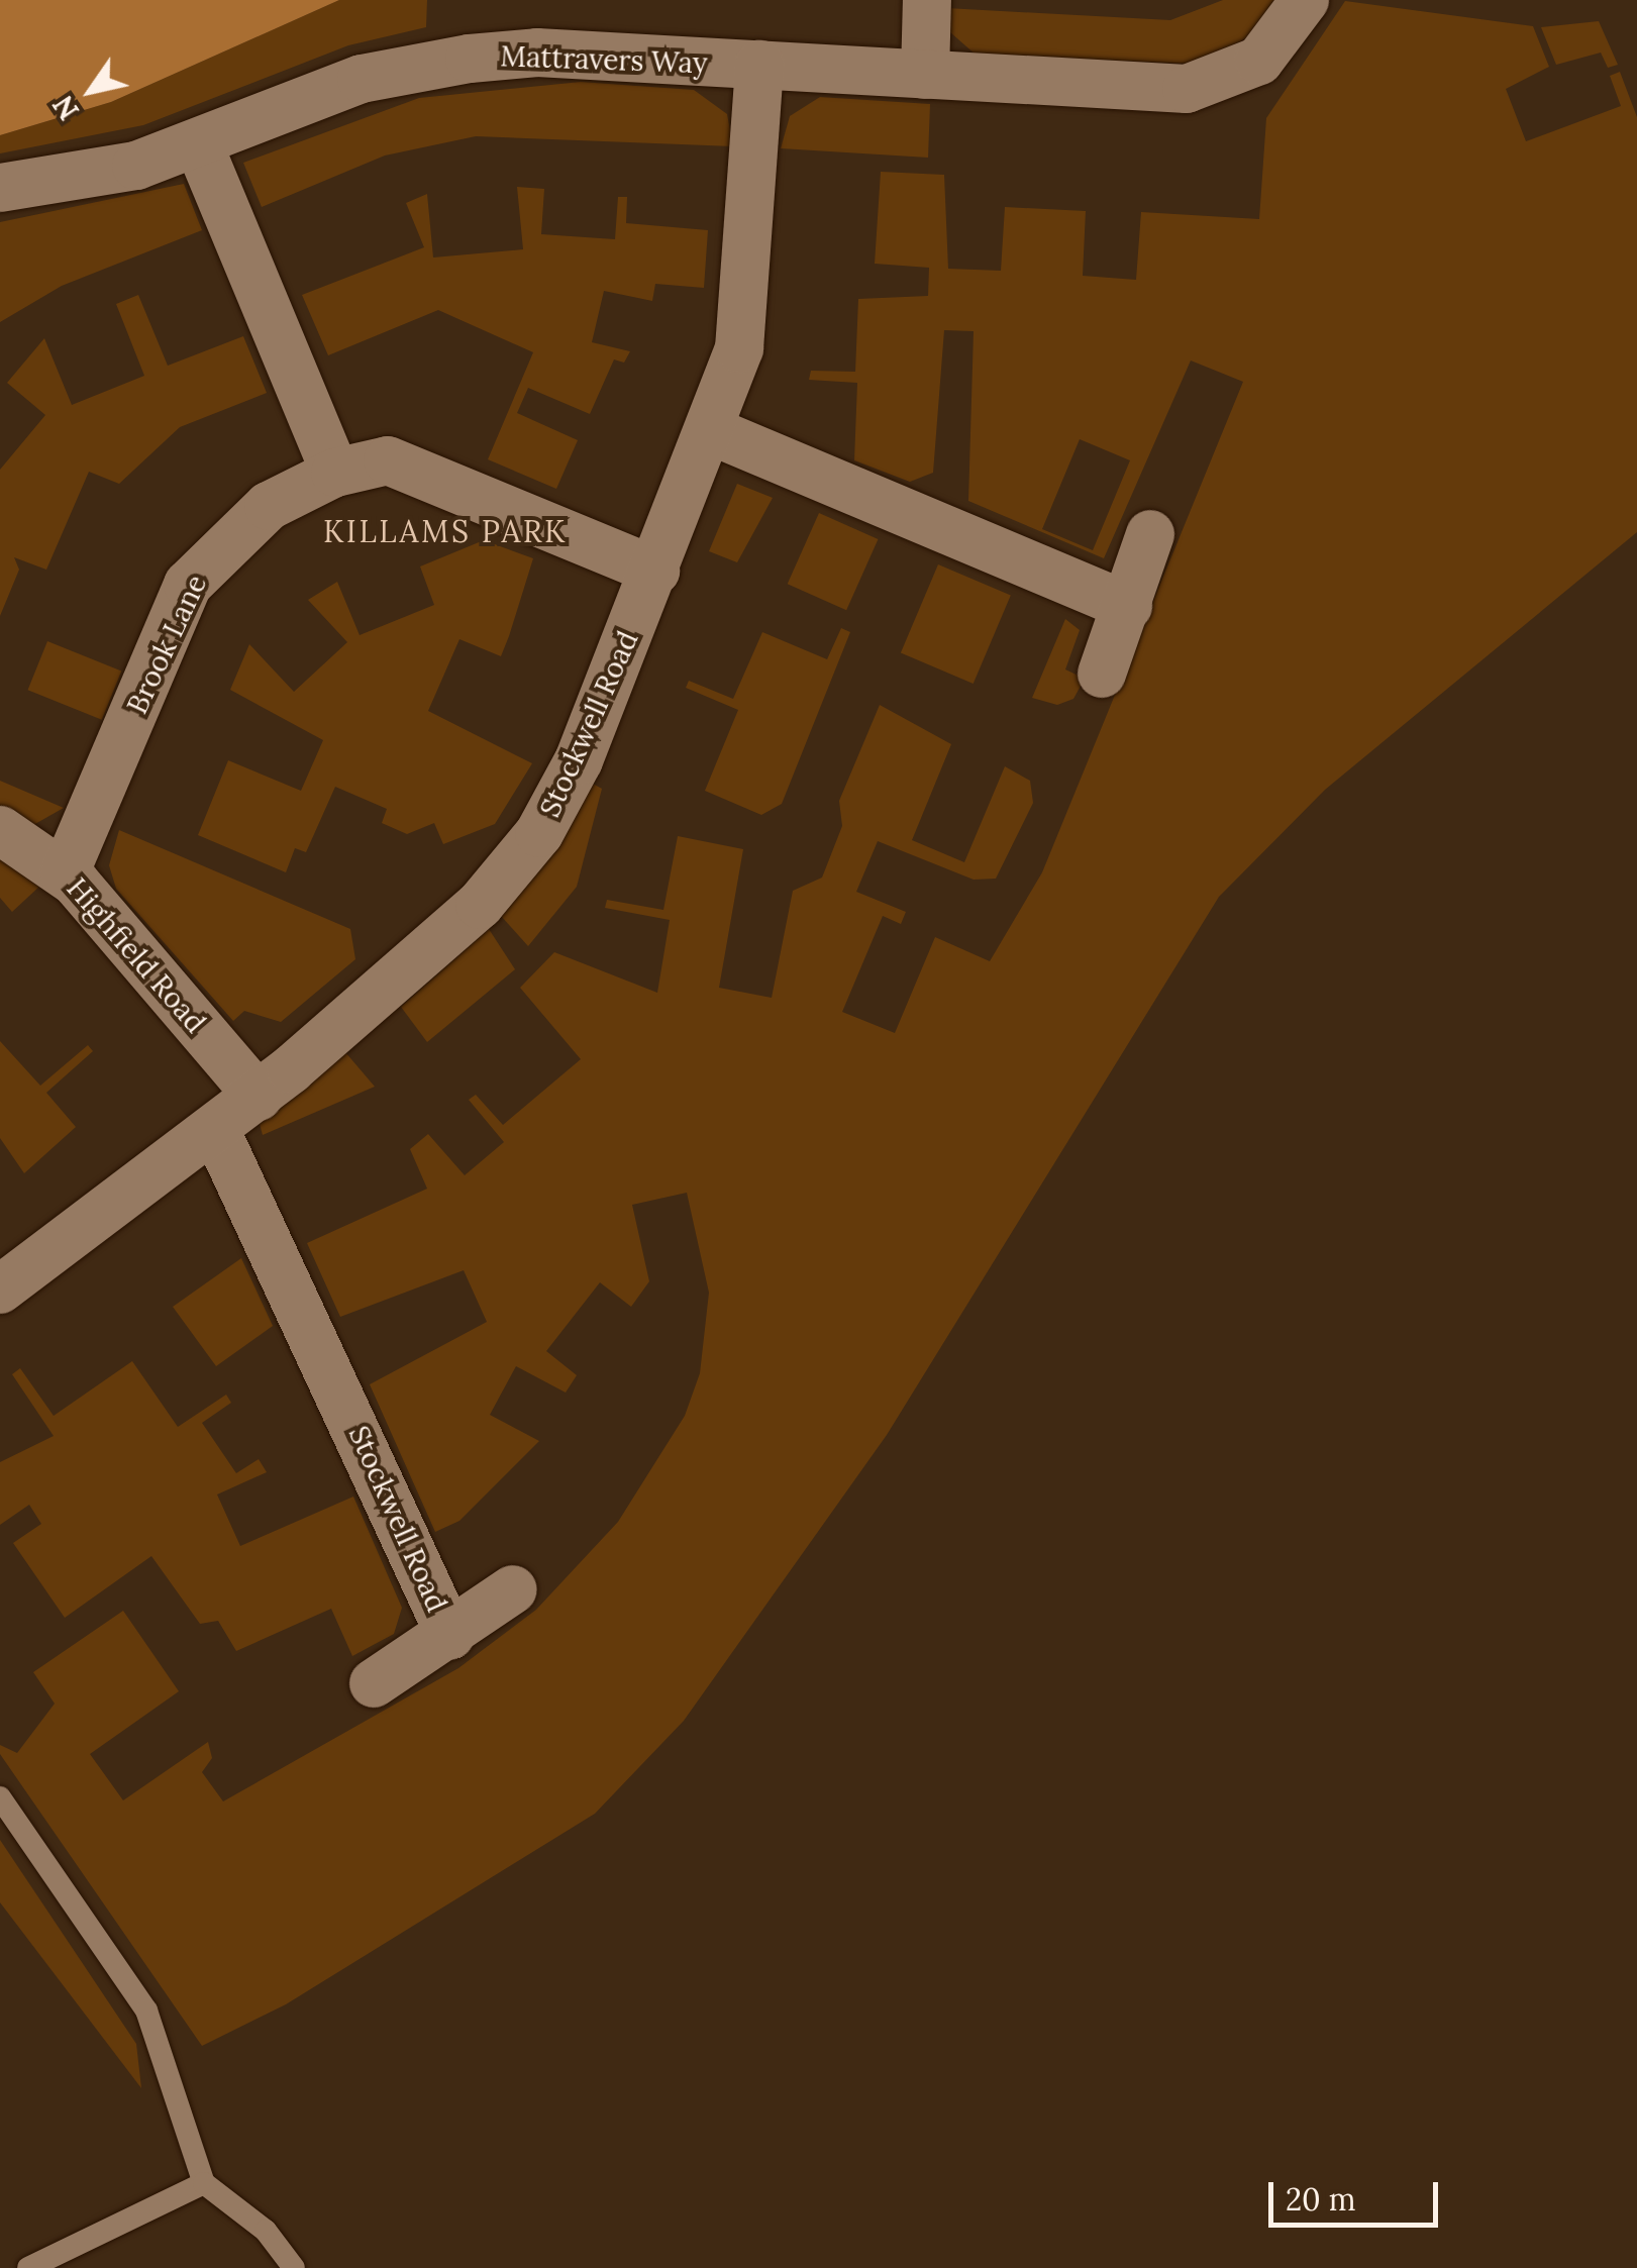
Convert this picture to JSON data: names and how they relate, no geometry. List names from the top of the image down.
{
  "streets": {
    "street": [
      "Mattravers Way",
      "Brook Lane",
      "Stockwell Road",
      "Highfield Road"
    ]
  },
  "crossings": [
    ["Mattravers Way", "Stockwell Road"],
    ["Brook Lane", "Stockwell Road"],
    ["Brook Lane", "Highfield Road"],
    ["Stockwell Road", "Highfield Road"]
  ],
  "districts": ["KILLAMS PARK"],
  "scale_bar": "20 m",
  "north": "bottom left"
}
